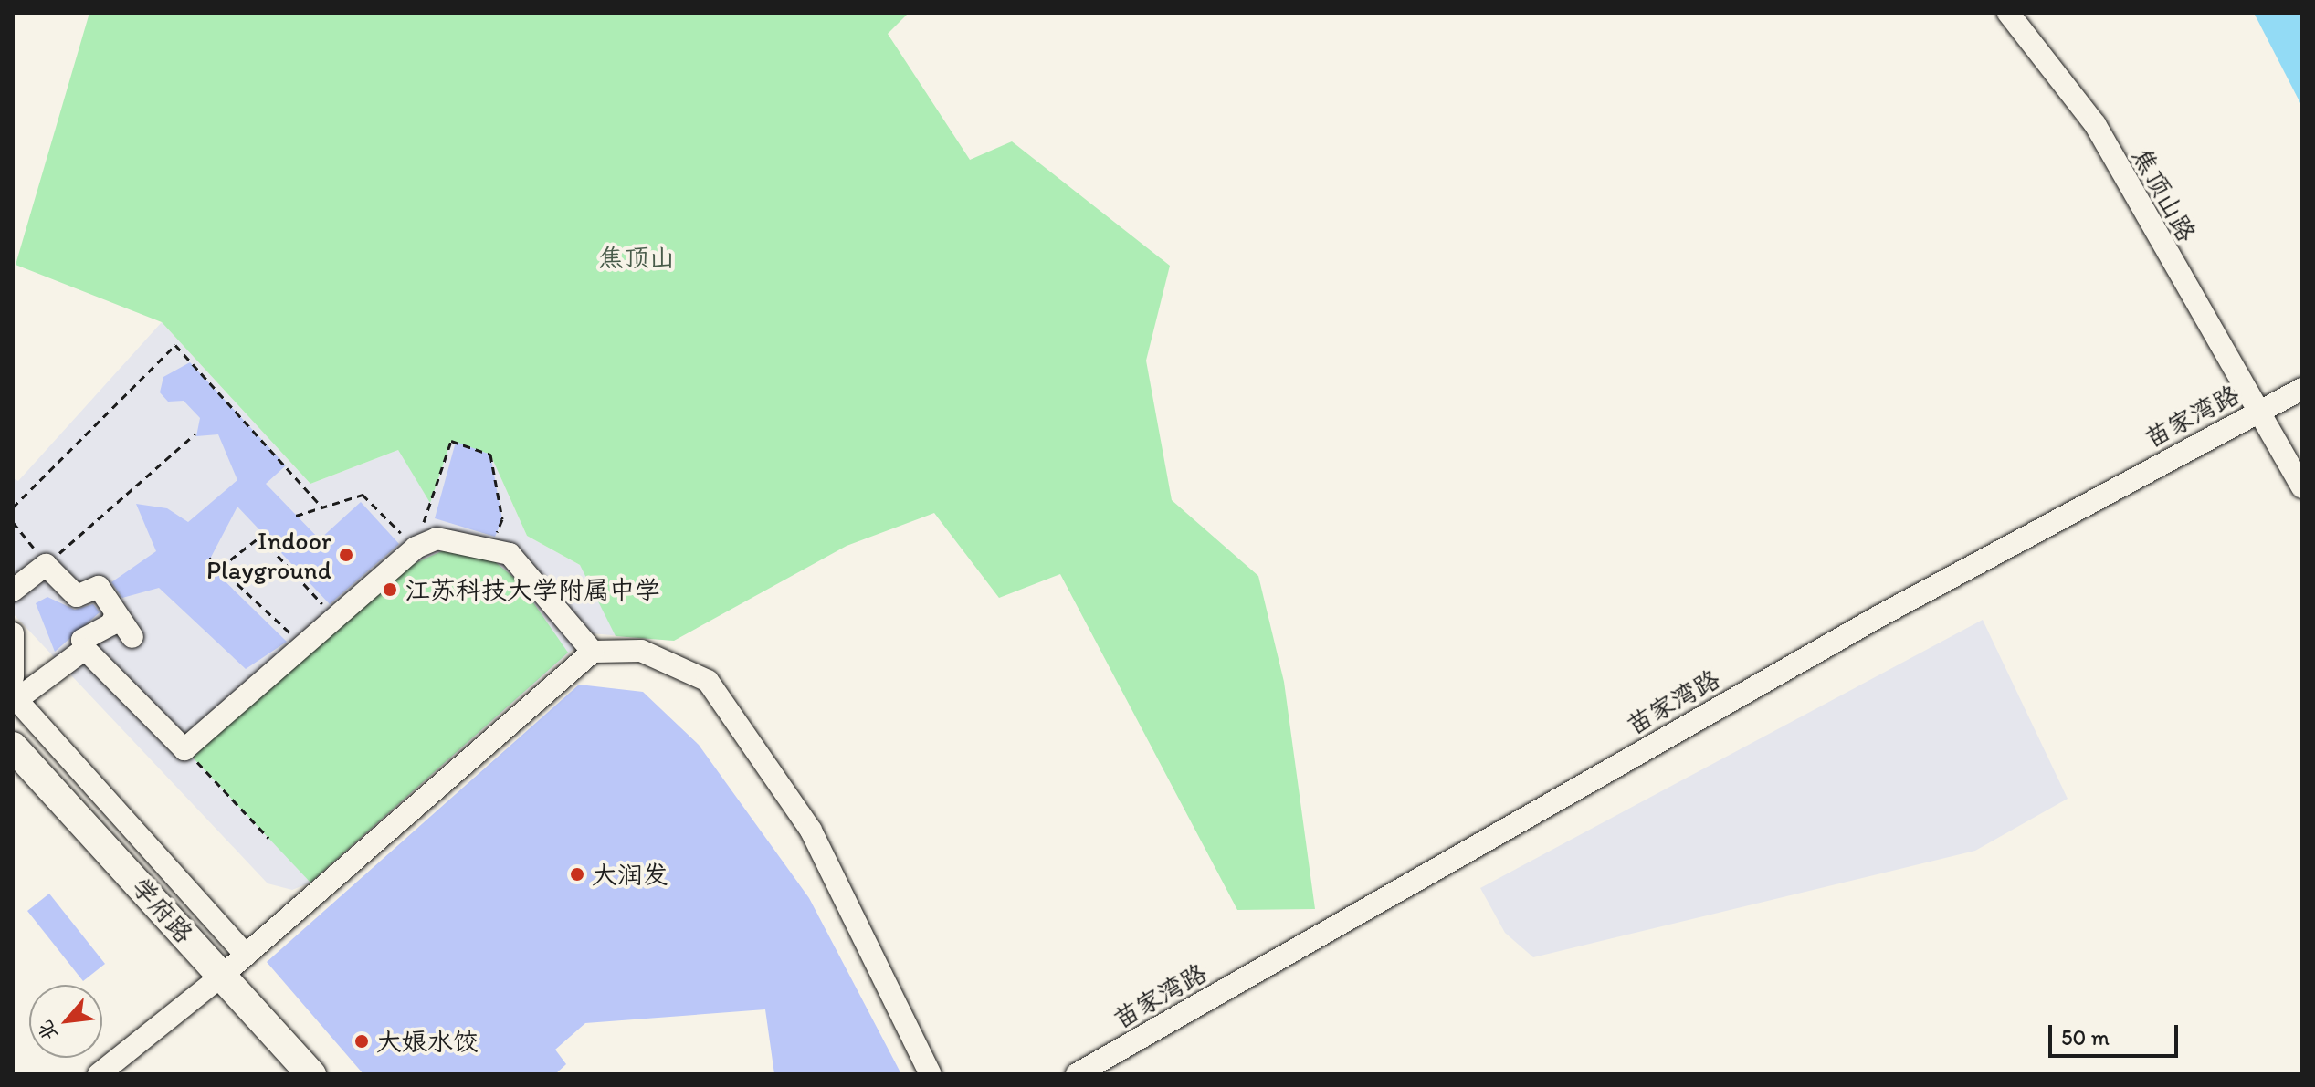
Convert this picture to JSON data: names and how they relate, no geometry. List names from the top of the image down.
{
  "streets": {
    "main road": ["学府路"],
    "street": ["焦顶山路", "苗家湾路"]
  },
  "crossings": [
    ["焦顶山路", "苗家湾路"]
  ],
  "parks": ["焦顶山"],
  "places": [
    "Indoor Playground",
    "江苏科技大学附属中学",
    "大润发",
    "大娘水饺"
  ],
  "scale_bar": "50 m",
  "north": "bottom left"
}
